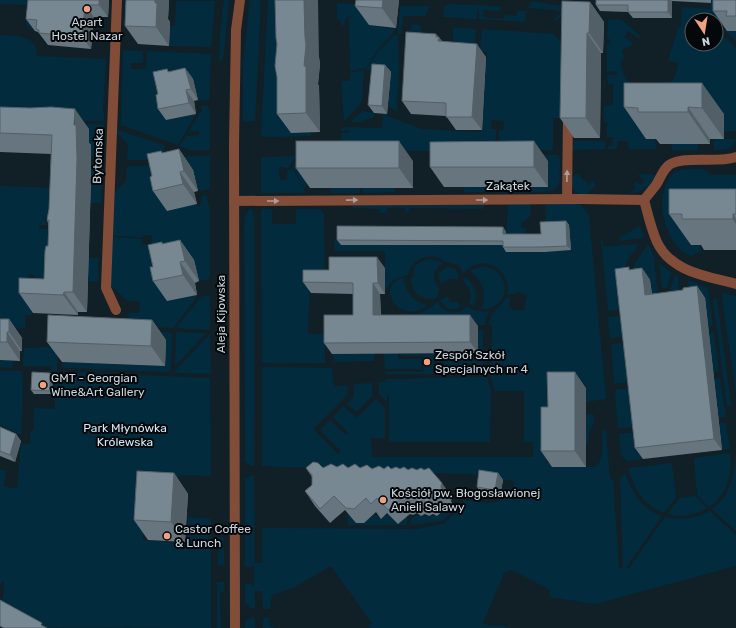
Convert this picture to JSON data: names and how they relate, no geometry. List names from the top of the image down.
{
  "streets": {
    "street": ["Bytomska", "Zakątek", "Aleja Kijowska"]
  },
  "crossings": [
    ["Zakątek", "Aleja Kijowska"]
  ],
  "one_way": ["Zakątek"],
  "parks": ["Park Młynówka Królewska"],
  "places": [
    "Apart Hostel Nazar",
    "Zespół Szkół Specjalnych nr 4",
    "GMT - Georgian Wine&Art Gallery",
    "Kościół pw. Błogosławionej Anieli Salawy",
    "Castor Coffee & Lunch"
  ],
  "north": "bottom"
}
